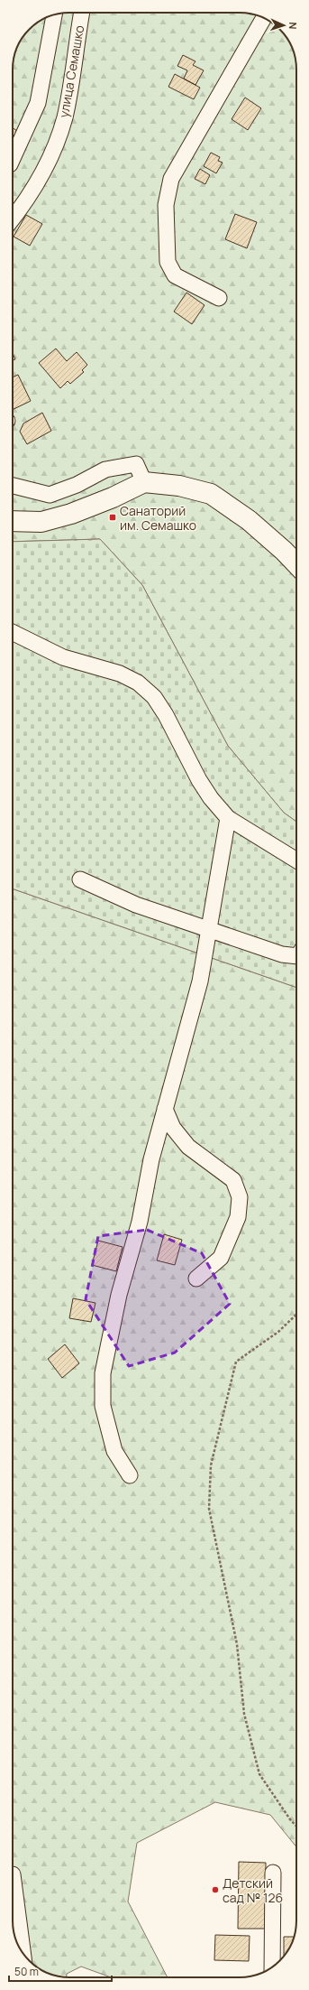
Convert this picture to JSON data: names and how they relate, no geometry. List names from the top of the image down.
{
  "streets": {
    "street": ["улица Семашко"]
  },
  "places": {
    "transit": ["Санаторий им. Семашко"],
    "other": ["Детский сад № 126"]
  },
  "scale_bar": "50 m",
  "north": "right"
}
